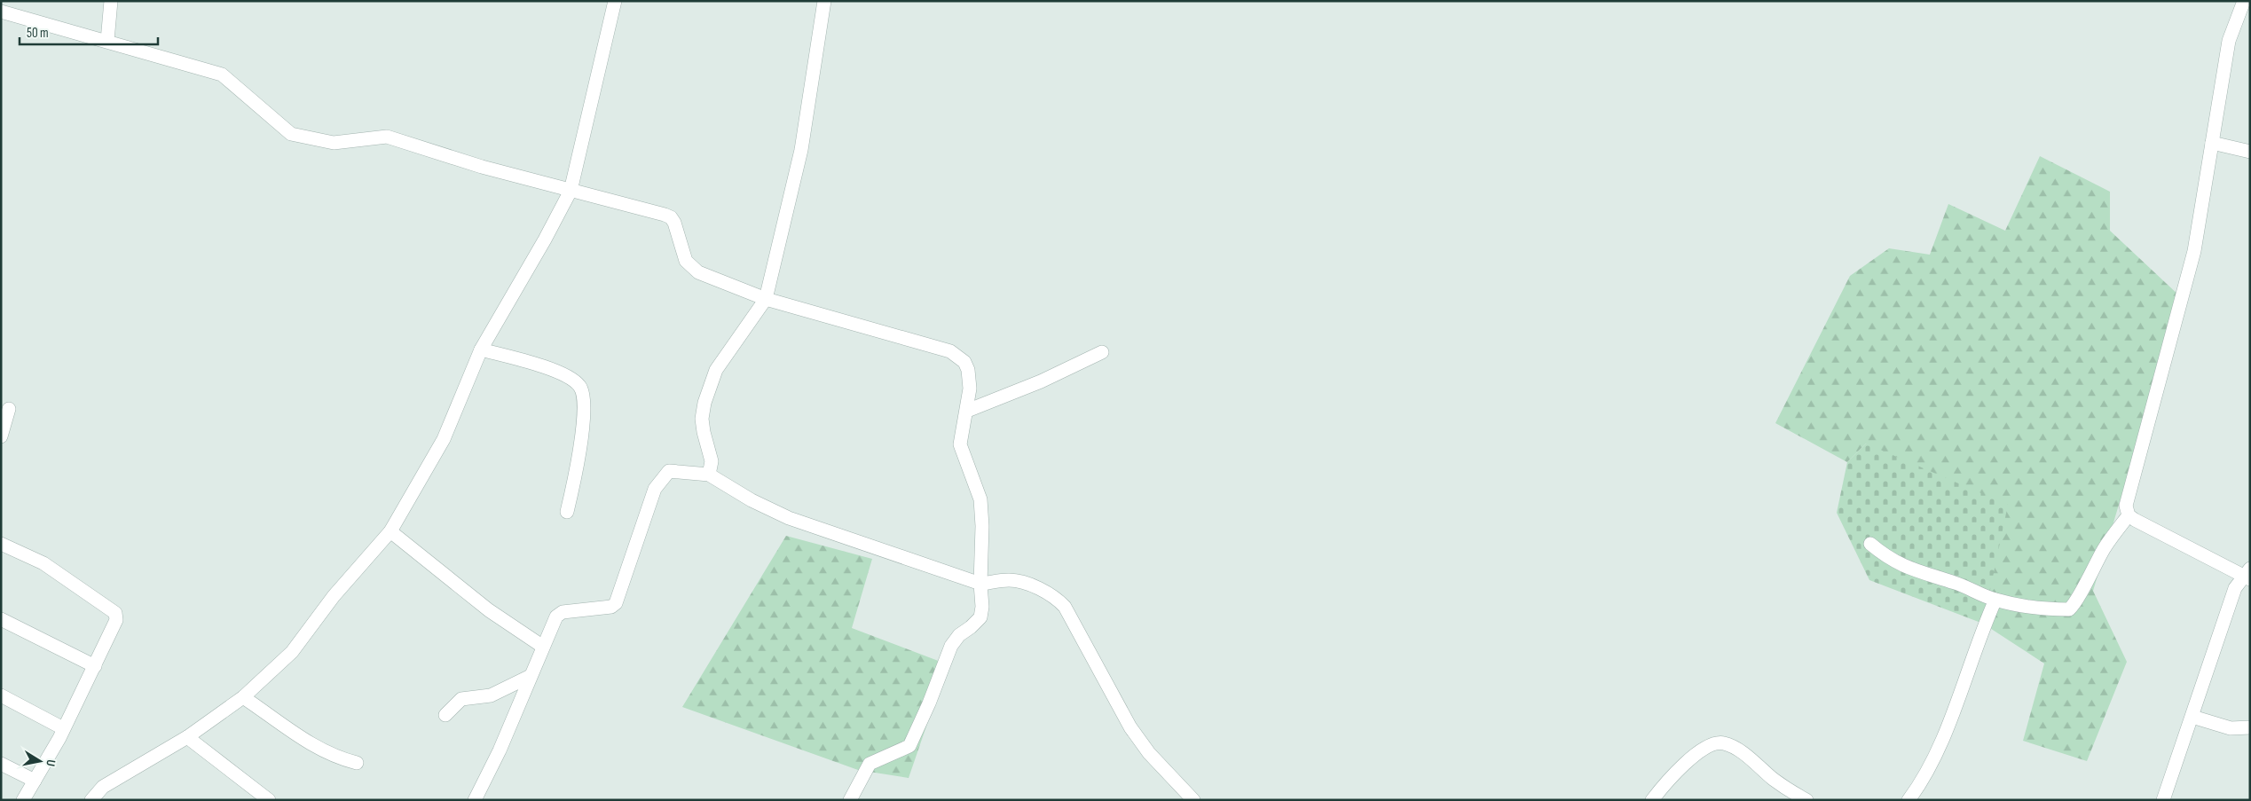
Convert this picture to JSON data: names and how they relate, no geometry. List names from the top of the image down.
{
  "scale_bar": "50 m",
  "north": "right"
}
